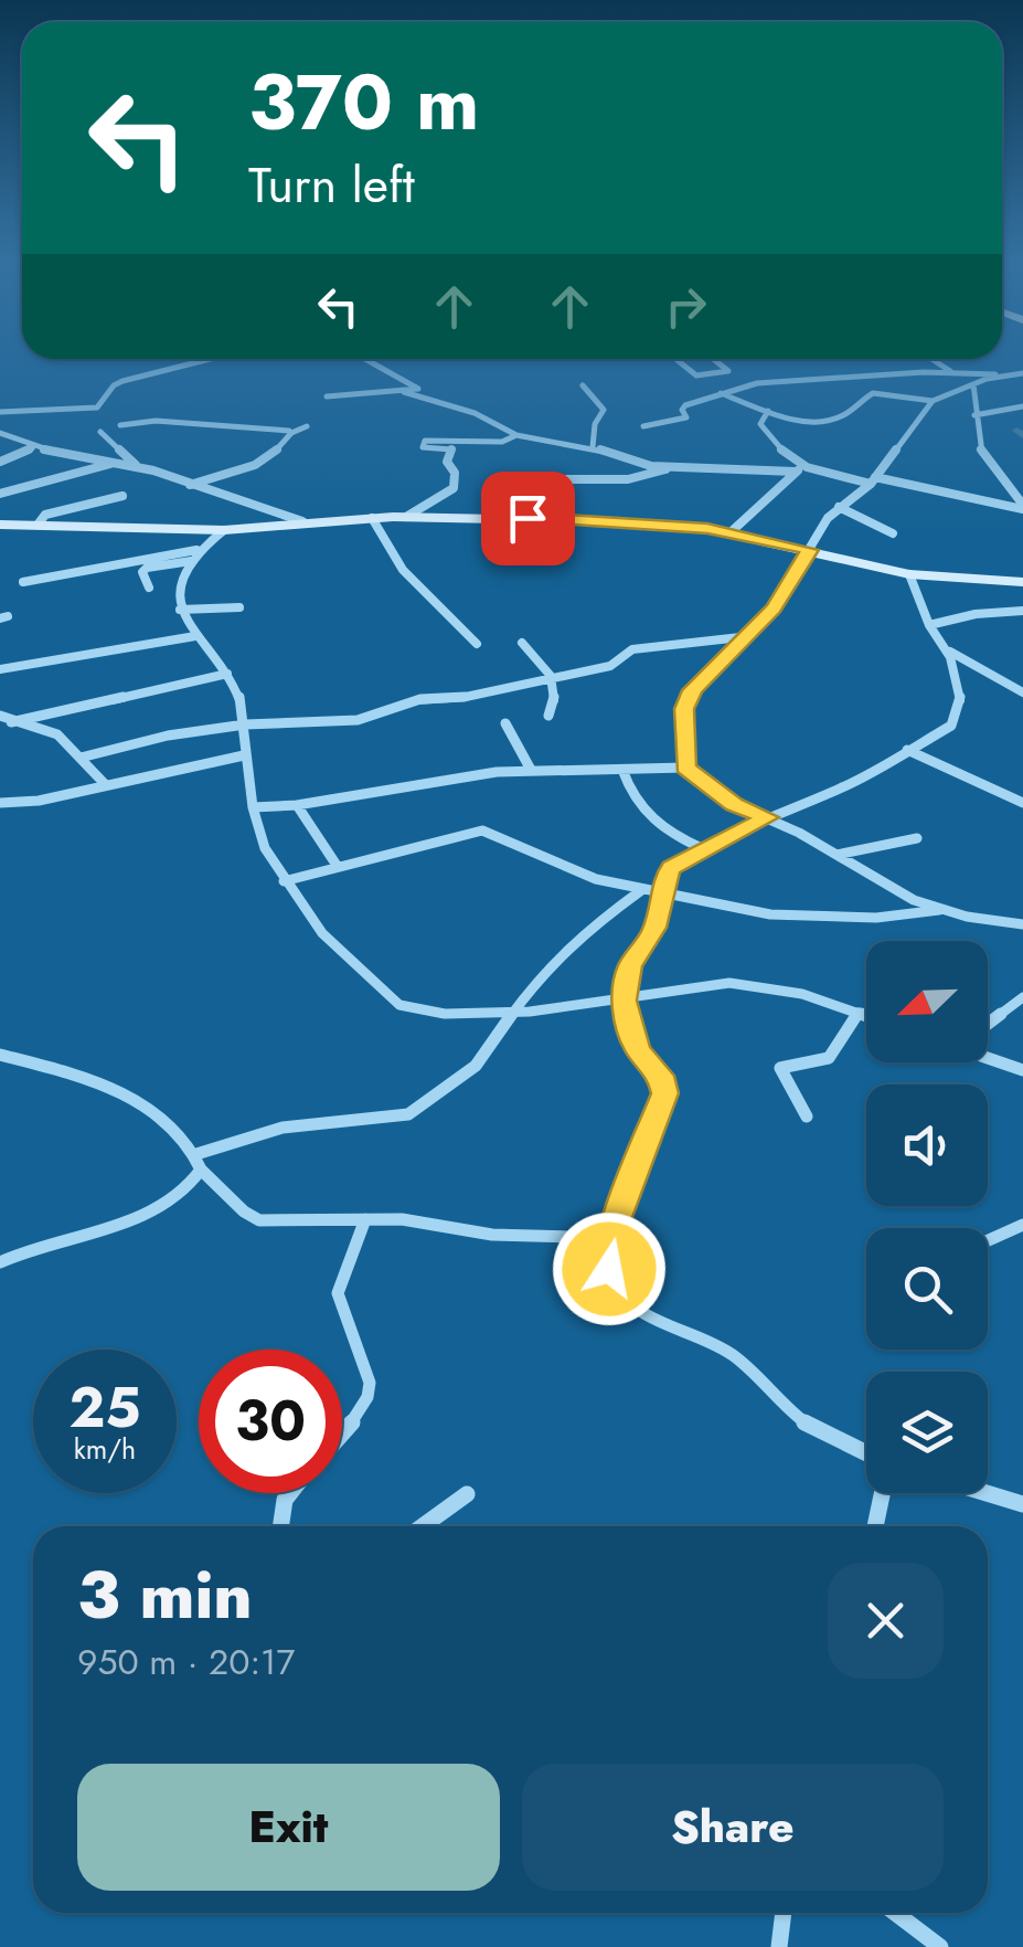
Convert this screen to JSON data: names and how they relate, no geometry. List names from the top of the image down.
{
  "north": "bottom left",
  "page": {
    "turn": ["370 m", "Turn left"],
    "speed": "25 km/h",
    "limit": "30",
    "heading": ["3 min", "950 m · 20:17"],
    "buttons": ["Exit", "Share"]
  }
}
